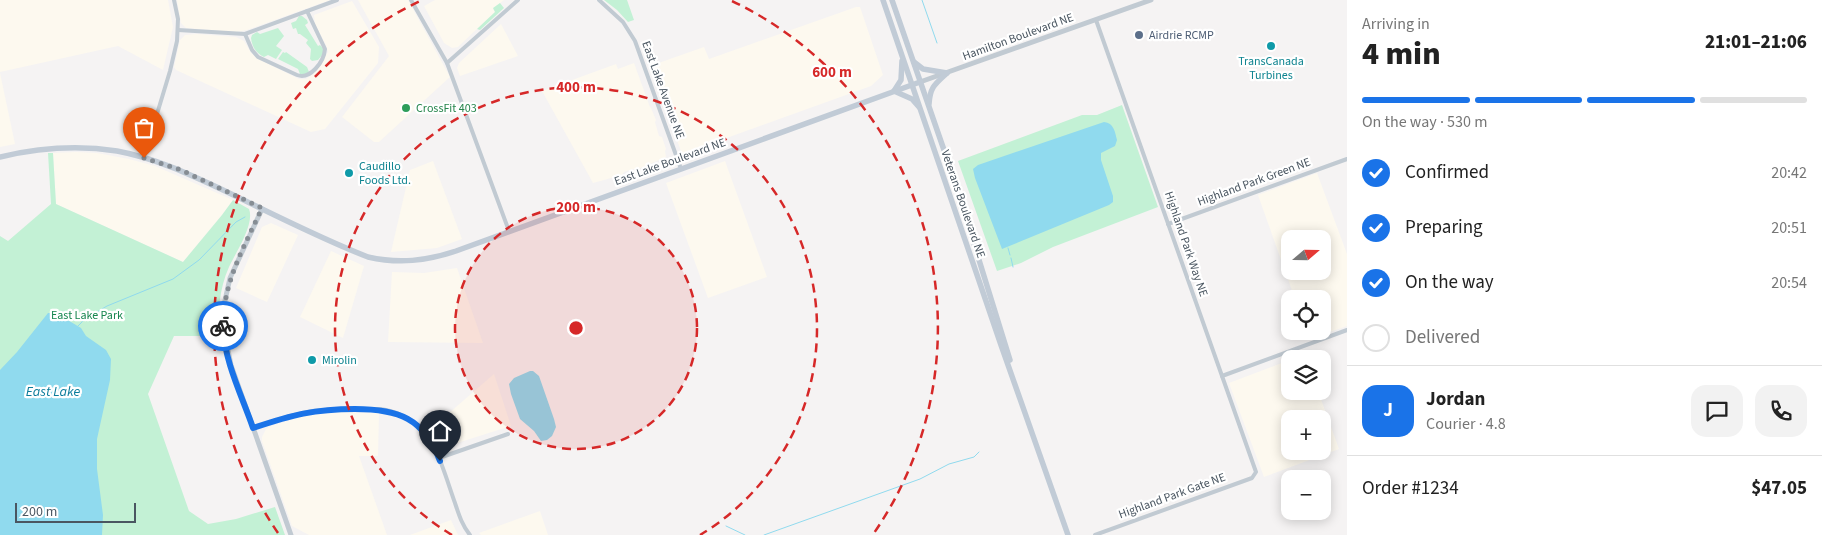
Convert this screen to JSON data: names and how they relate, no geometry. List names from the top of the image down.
{
  "streets": {
    "main road": ["East Lake Boulevard NE", "Veterans Boulevard NE"],
    "street": [
      "Hamilton Boulevard NE",
      "East Lake Avenue NE",
      "Highland Park Green NE",
      "Highland Park Way NE",
      "Highland Park Gate NE"
    ]
  },
  "crossings": [
    ["Hamilton Boulevard NE", "East Lake Boulevard NE"],
    ["Hamilton Boulevard NE", "Veterans Boulevard NE"],
    ["Hamilton Boulevard NE", "Highland Park Way NE"],
    ["East Lake Avenue NE", "East Lake Boulevard NE"],
    ["East Lake Boulevard NE", "Veterans Boulevard NE"],
    ["Highland Park Green NE", "Highland Park Way NE"],
    ["Highland Park Way NE", "Highland Park Gate NE"]
  ],
  "water": ["East Lake"],
  "parks": ["East Lake Park"],
  "places": [
    "Airdrie RCMP",
    "TransCanada Turbines",
    "CrossFit 403",
    "Caudillo Foods Ltd.",
    "Mirolin"
  ],
  "scale_bar": "200 m",
  "north": "right",
  "page": {
    "heading": ["4 min", "Arriving in", "21:01–21:06"],
    "panel": [
      "Jordan",
      "Courier · 4.8",
      "Order #1234",
      "$47.05"
    ],
    "bar": "On the way · 530 m",
    "list": [
      ["Confirmed", "20:42"],
      ["Preparing", "20:51"],
      ["On the way", "20:54"],
      "Delivered"
    ],
    "map_buttons": ["+", "−"],
    "round": "J",
    "scale": "200 m"
  },
  "rings": ["600 m", "400 m", "200 m"]
}
